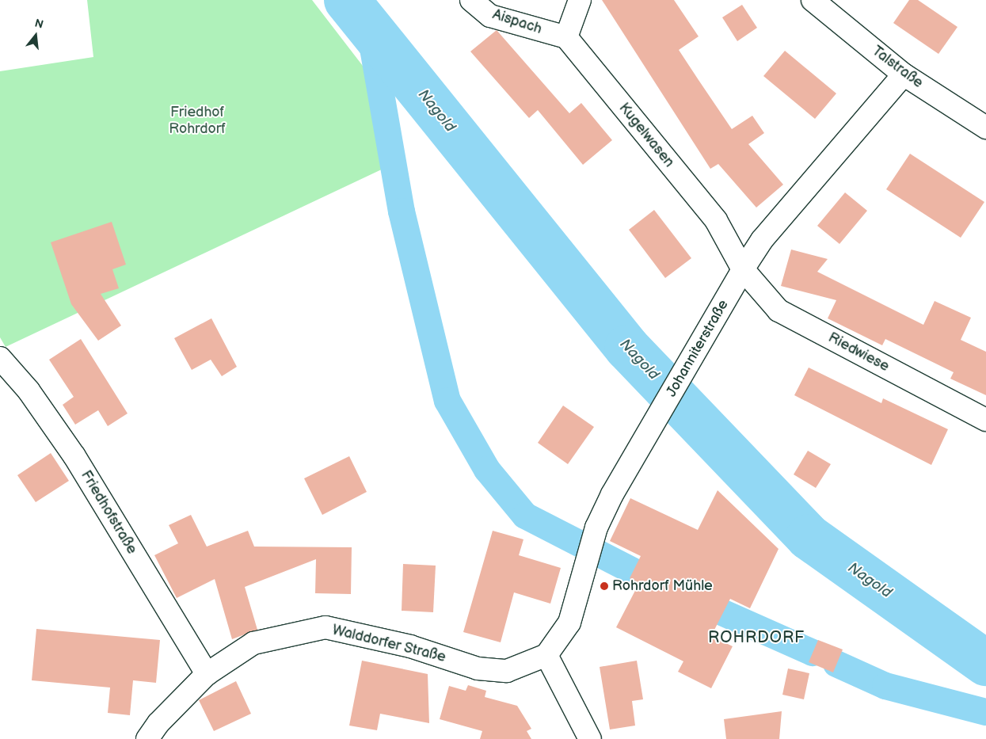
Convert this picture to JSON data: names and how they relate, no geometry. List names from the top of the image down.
{
  "streets": {
    "street": [
      "Aispach",
      "Talstraße",
      "Kugelwasen",
      "Johanniterstraße",
      "Riedwiese",
      "Friedhofstraße",
      "Walddorfer Straße"
    ]
  },
  "crossings": [
    ["Aispach", "Kugelwasen"],
    ["Talstraße", "Johanniterstraße"],
    ["Kugelwasen", "Johanniterstraße"],
    ["Kugelwasen", "Riedwiese"],
    ["Johanniterstraße", "Riedwiese"],
    ["Johanniterstraße", "Walddorfer Straße"],
    ["Friedhofstraße", "Walddorfer Straße"]
  ],
  "districts": ["ROHRDORF"],
  "water": ["Nagold"],
  "parks": ["Friedhof Rohrdorf"],
  "places": ["Rohrdorf Mühle"],
  "north": "top"
}
